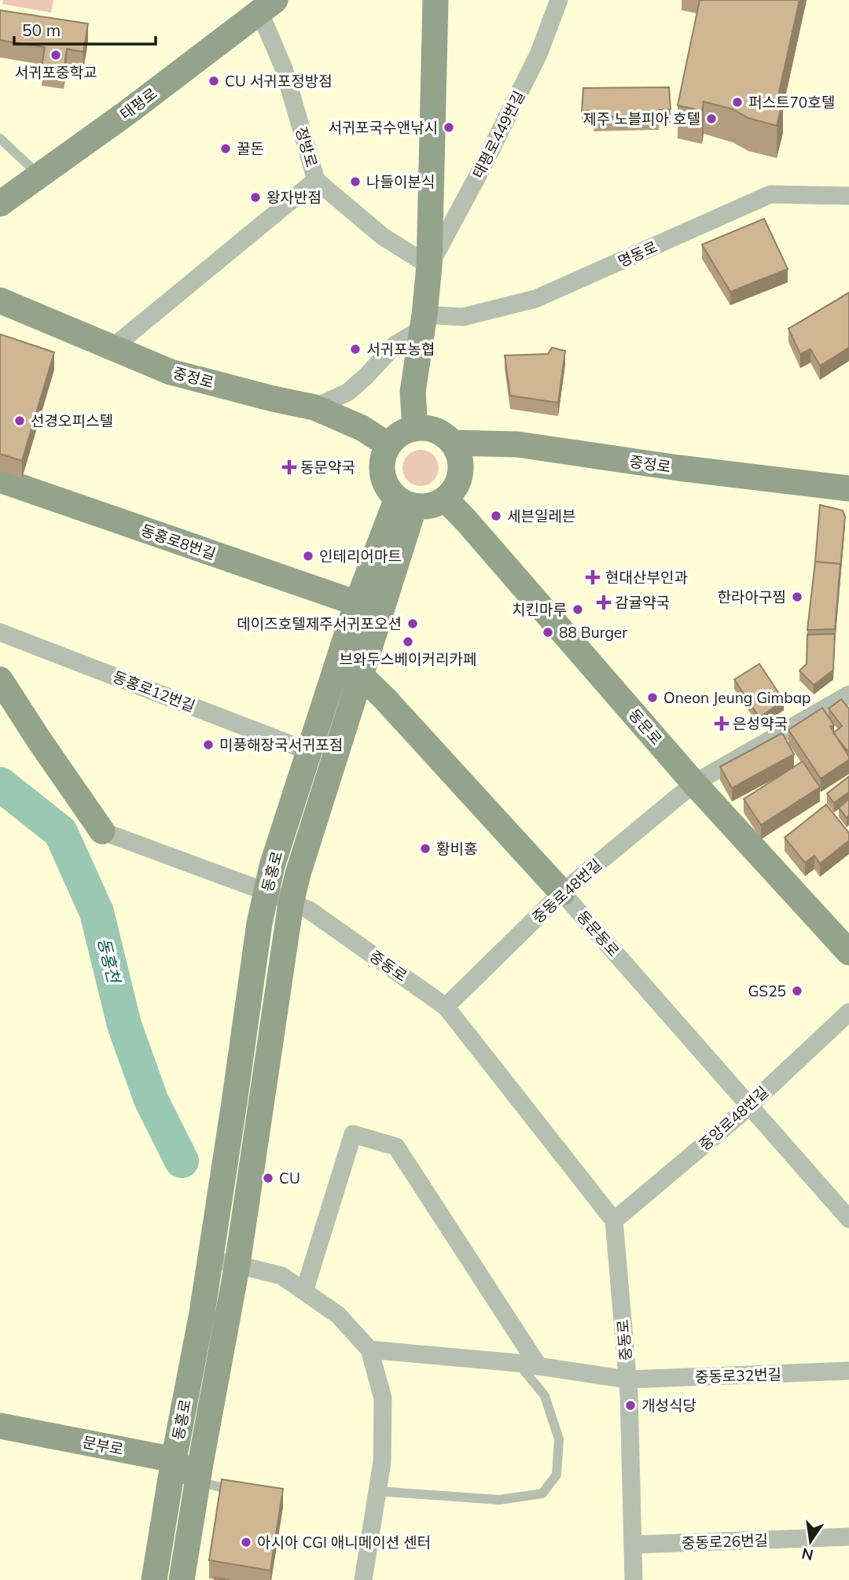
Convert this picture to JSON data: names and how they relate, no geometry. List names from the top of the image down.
{
  "streets": {
    "main road": [
      "태평로",
      "중정로",
      "동홍로8번길",
      "동문로",
      "동홍로",
      "동문동로",
      "중동로",
      "문부로"
    ],
    "street": [
      "태평로449번길",
      "정방로",
      "명동로",
      "동홍로12번길",
      "중동로48번길",
      "중앙로48번길",
      "중동로32번길",
      "중동로26번길"
    ]
  },
  "crossings": [
    ["태평로", "정방로"],
    ["태평로449번길", "정방로"],
    ["중정로", "동문로"],
    ["중정로", "동홍로"],
    ["동홍로8번길", "동홍로"],
    ["동홍로12번길", "동홍로"],
    ["동문로", "동홍로"],
    ["동문로", "중동로48번길"],
    ["동홍로", "동문동로"],
    ["동홍로", "중동로"],
    ["동홍로", "문부로"],
    ["중동로48번길", "동문동로"],
    ["중동로48번길", "중동로"],
    ["동문동로", "중앙로48번길"],
    ["중동로", "중앙로48번길"],
    ["중동로", "중동로32번길"],
    ["중동로", "중동로26번길"]
  ],
  "water": ["동홍천"],
  "places": {
    "other": [
      "서귀포중학교",
      "CU 서귀포정방점",
      "퍼스트70호텔",
      "제주 노블피아 호텔",
      "서귀포국수앤낚시",
      "꿀돈",
      "나들이분식",
      "왕자반점",
      "서귀포농협",
      "선경오피스텔",
      "세븐일레븐",
      "인테리어마트",
      "한라아구찜",
      "치킨마루",
      "데이즈호텔제주서귀포오션",
      "88 Burger",
      "브와두스베이커리카페",
      "Oneon Jeung Gimbap",
      "미풍해장국서귀포점",
      "황비홍",
      "GS25",
      "CU",
      "개성식당",
      "아시아 CGI 애니메이션 센터"
    ],
    "health": [
      "동문약국",
      "현대산부인과",
      "감귤약국",
      "은성약국"
    ]
  },
  "scale_bar": "50 m",
  "north": "bottom"
}
